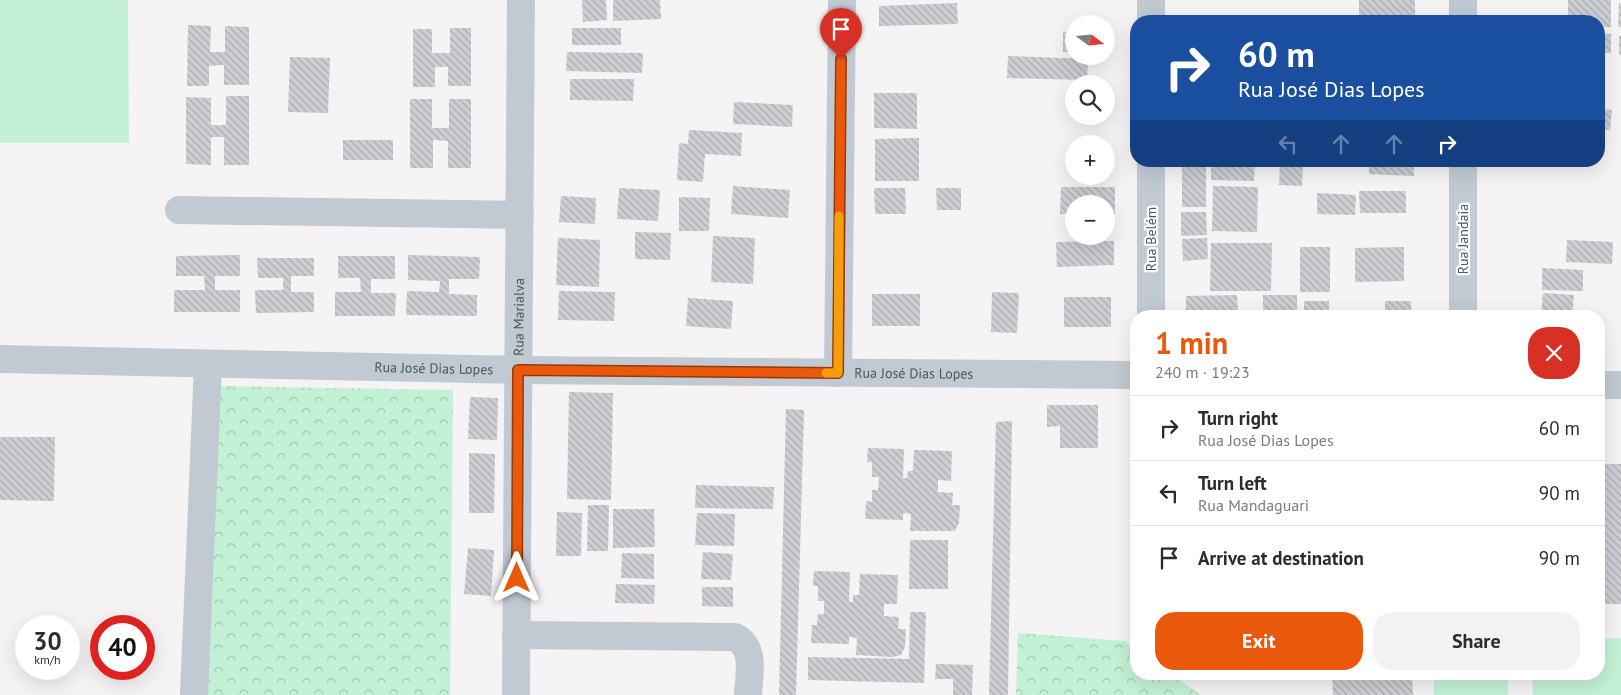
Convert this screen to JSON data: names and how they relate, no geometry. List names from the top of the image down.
{
  "streets": {
    "street": [
      "Rua Belém",
      "Rua Jandaia",
      "Rua Marialva",
      "Rua José Dias Lopes"
    ]
  },
  "crossings": [
    ["Rua Marialva", "Rua José Dias Lopes"]
  ],
  "north": "right",
  "page": {
    "map_buttons": ["+", "−"],
    "turn": ["60 m", "Rua José Dias Lopes"],
    "heading": ["1 min", "240 m · 19:23"],
    "list": [
      {
        "name": "Turn right",
        "note": "Rua José Dias Lopes",
        "value": "60 m"
      },
      {
        "name": "Turn left",
        "note": "Rua Mandaguari",
        "value": "90 m"
      },
      {
        "name": "Arrive at destination",
        "value": "90 m"
      }
    ],
    "buttons": ["Exit", "Share"],
    "speed": "30 km/h",
    "limit": "40"
  }
}
